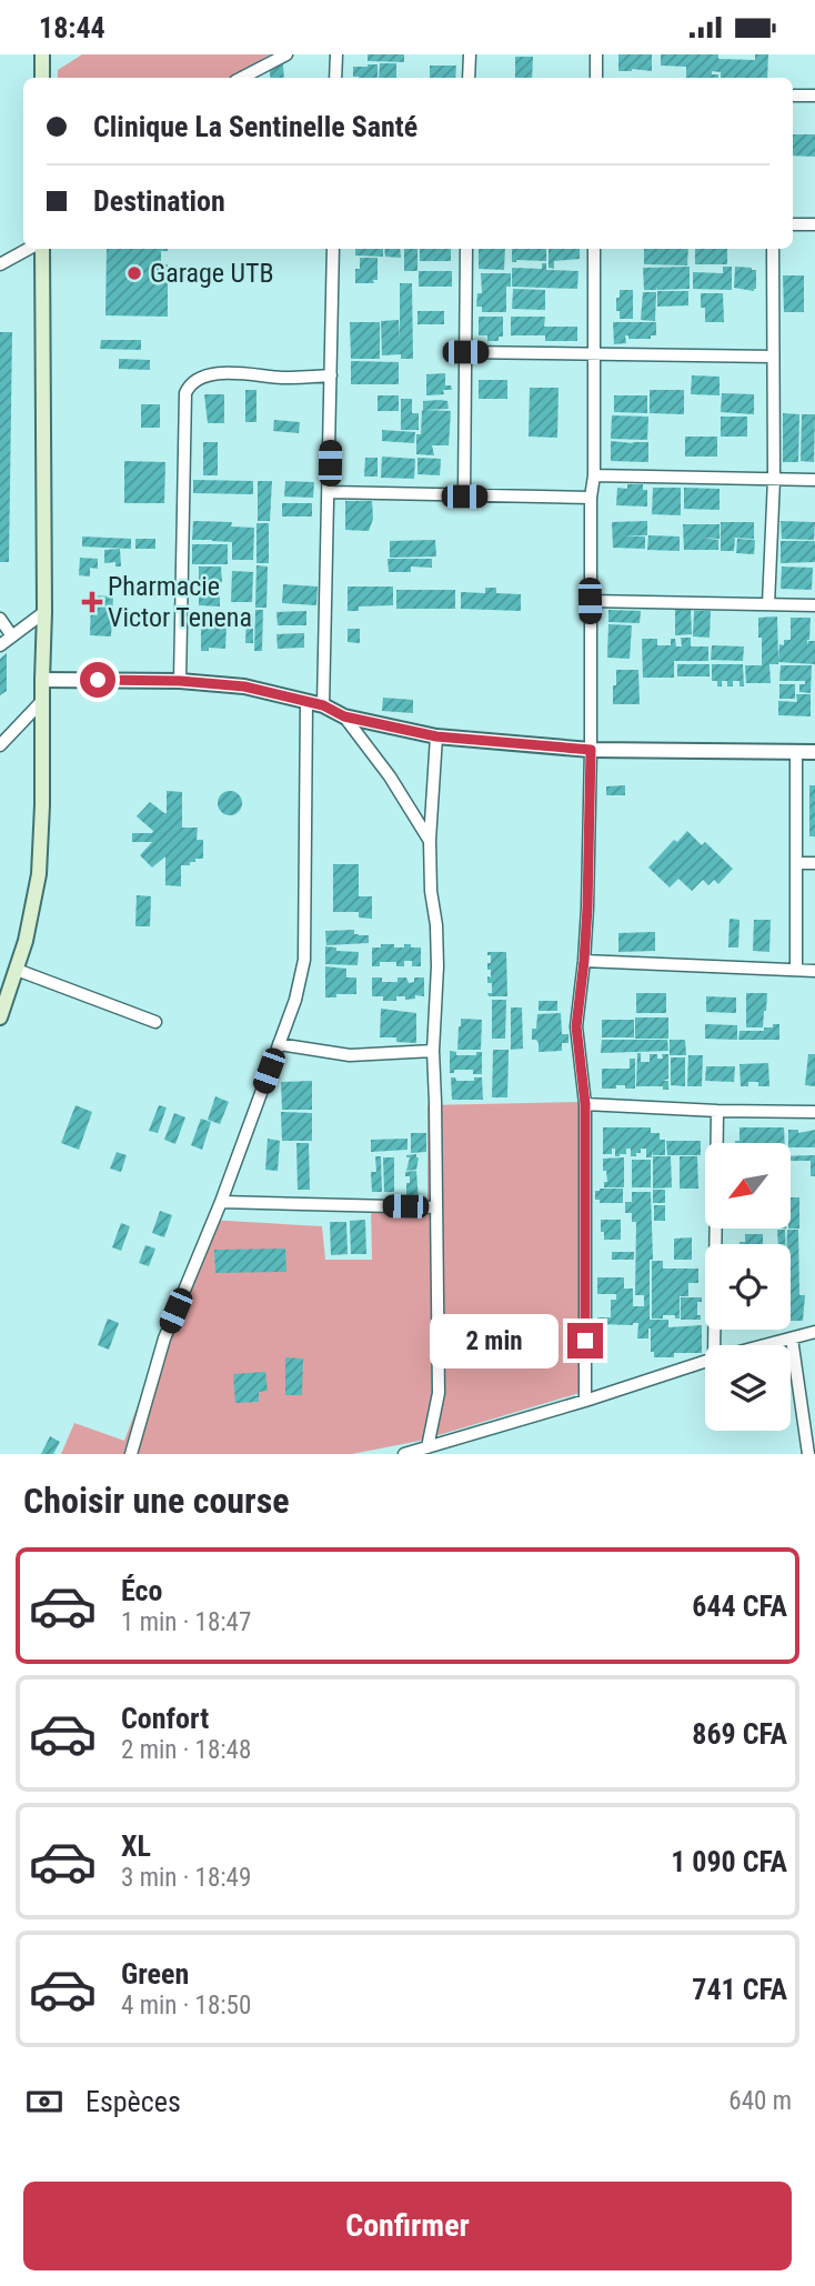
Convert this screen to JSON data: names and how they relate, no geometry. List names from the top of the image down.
{
  "places": {
    "other": ["Garage UTB"],
    "health": ["Pharmacie Victor Tenena"]
  },
  "north": "bottom left",
  "page": {
    "status": "18:44",
    "banner": ["Clinique La Sentinelle Santé", "Destination"],
    "bubble": "2 min",
    "heading": "Choisir une course",
    "list": [
      {
        "name": "Éco",
        "note": "1 min · 18:47",
        "value": "644 CFA"
      },
      {
        "name": "Confort",
        "note": "2 min · 18:48",
        "value": "869 CFA"
      },
      {
        "name": "XL",
        "note": "3 min · 18:49",
        "value": "1 090 CFA"
      },
      {
        "name": "Green",
        "note": "4 min · 18:50",
        "value": "741 CFA"
      }
    ],
    "pay": ["Espèces", "640 m"],
    "buttons": "Confirmer"
  }
}
